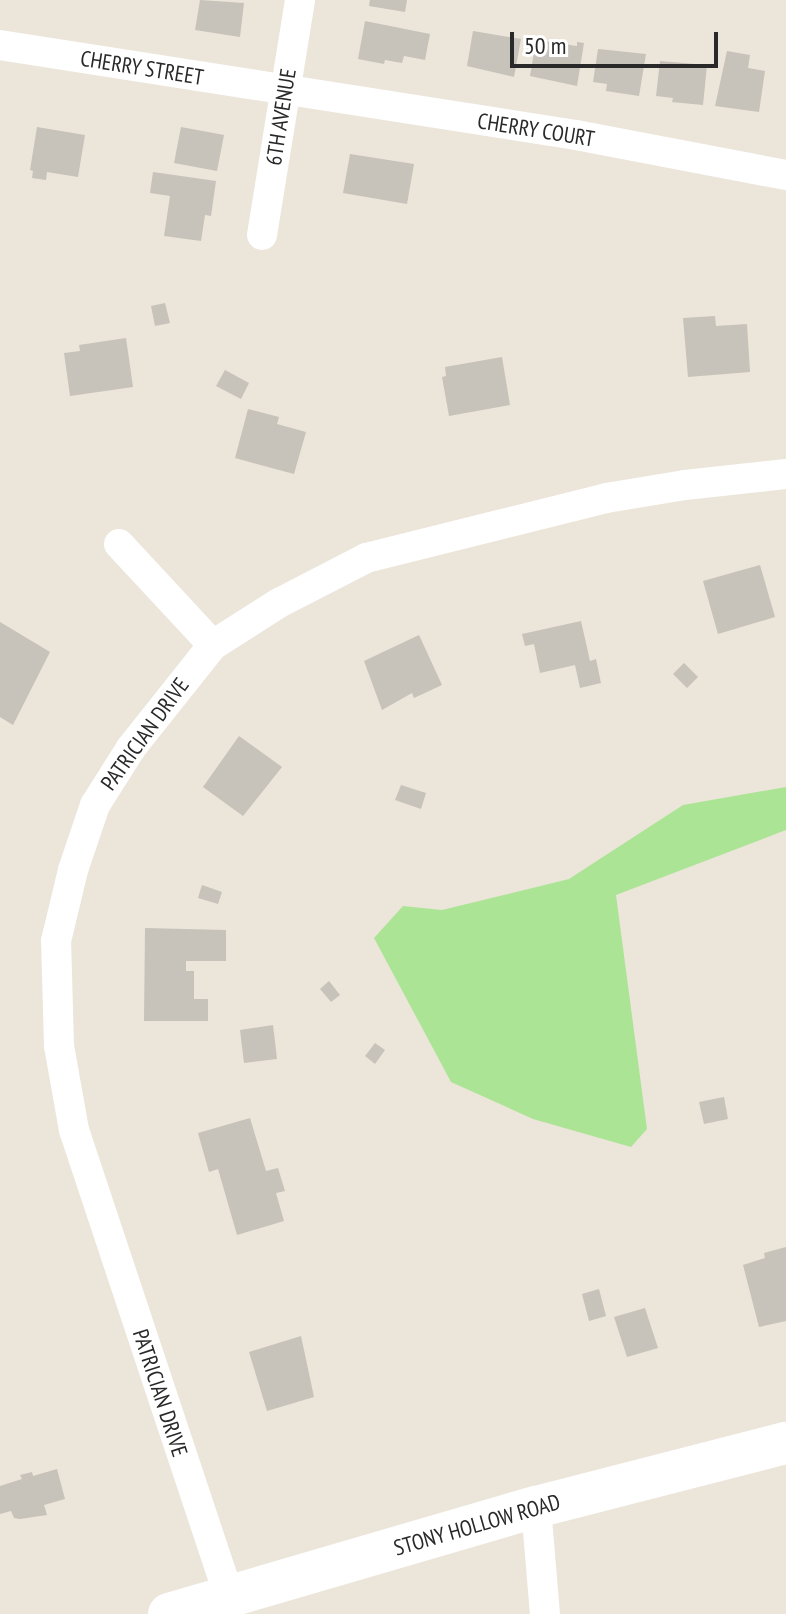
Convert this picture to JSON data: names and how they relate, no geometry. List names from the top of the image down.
{
  "streets": {
    "street": [
      "CHERRY STREET",
      "6TH AVENUE",
      "CHERRY COURT",
      "PATRICIAN DRIVE",
      "STONY HOLLOW ROAD"
    ]
  },
  "crossings": [
    ["CHERRY STREET", "6TH AVENUE"],
    ["CHERRY STREET", "CHERRY COURT"],
    ["6TH AVENUE", "CHERRY COURT"],
    ["PATRICIAN DRIVE", "STONY HOLLOW ROAD"]
  ],
  "scale_bar": "50 m"
}
